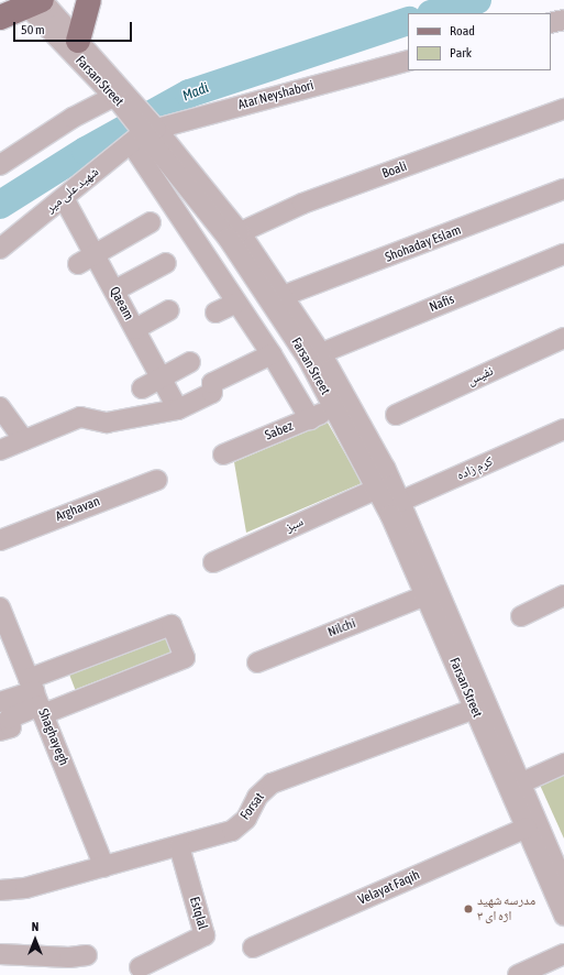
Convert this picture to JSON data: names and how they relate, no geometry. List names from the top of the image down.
{
  "streets": {
    "street": [
      "Farsan Street",
      "Atar Neyshabori",
      "Boali",
      "شهید علی میر",
      "Shohaday Eslam",
      "Qaeam",
      "Nafis",
      "نفیس",
      "Sabez",
      "کرم زاده",
      "Arghavan",
      "سبز",
      "Nilchi",
      "Shaghayegh",
      "Forsat",
      "Velayat Faqih",
      "Estqlal"
    ]
  },
  "crossings": [
    ["Farsan Street", "Atar Neyshabori"],
    ["Farsan Street", "Boali"],
    ["Farsan Street", "شهید علی میر"],
    ["Farsan Street", "Shohaday Eslam"],
    ["Farsan Street", "Nafis"],
    ["Farsan Street", "Sabez"],
    ["Farsan Street", "کرم زاده"],
    ["Farsan Street", "سبز"],
    ["Farsan Street", "Nilchi"],
    ["Farsan Street", "Forsat"],
    ["Farsan Street", "Velayat Faqih"],
    ["Atar Neyshabori", "شهید علی میر"],
    ["شهید علی میر", "Qaeam"],
    ["Shaghayegh", "Forsat"],
    ["Forsat", "Estqlal"]
  ],
  "water": ["Madi"],
  "places": ["مدرسه شهید اژه ای ۳"],
  "legend": ["Road", "Park"],
  "scale_bar": "50 m",
  "north": "top"
}
